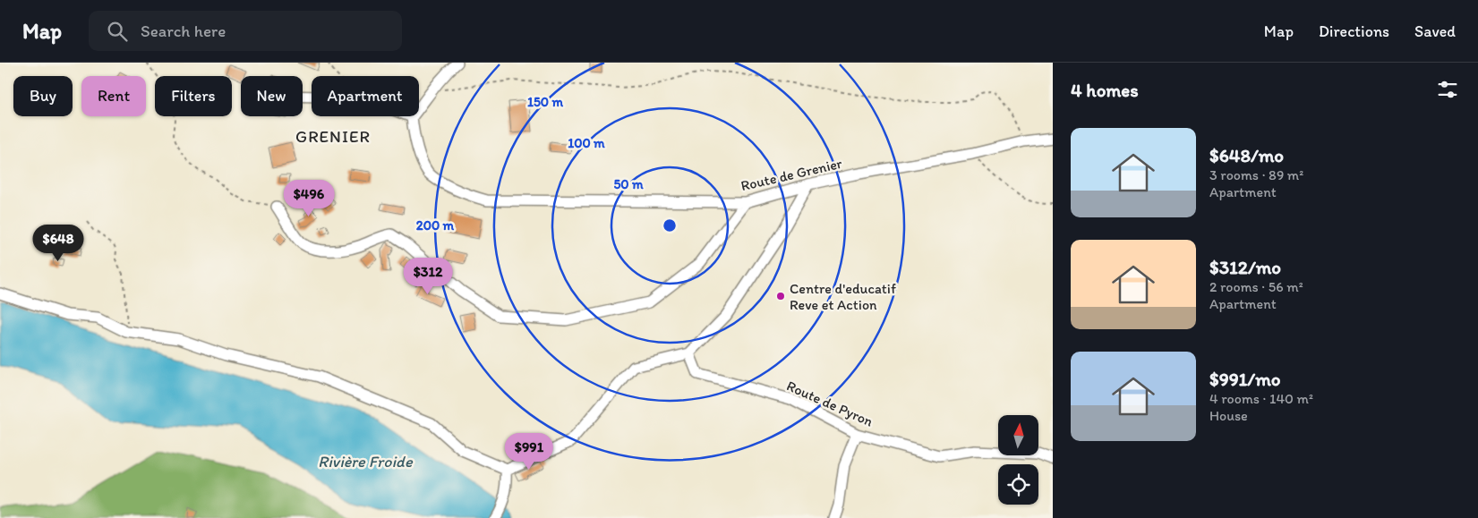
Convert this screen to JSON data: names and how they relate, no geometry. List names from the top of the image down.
{
  "streets": {
    "street": ["Route de Grenier", "Route de Pyron"]
  },
  "districts": ["GRENIER"],
  "water": ["Rivière Froide"],
  "places": ["Centre d'educatif Reve et Action"],
  "north": "top",
  "page": {
    "header": "Map",
    "search": "Search here",
    "nav": ["Map", "Directions", "Saved"],
    "heading": "4 homes",
    "chip": [
      "Buy",
      "Rent",
      "Filters",
      "New",
      "Apartment"
    ],
    "list": [
      {
        "name": "$648/mo",
        "note": "3 rooms · 89 m² · Apartment"
      },
      {
        "name": "$312/mo",
        "note": "2 rooms · 56 m² · Apartment"
      },
      {
        "name": "$991/mo",
        "note": "4 rooms · 140 m² · House"
      }
    ],
    "price": [
      "$496",
      "$648",
      "$312",
      "$991"
    ]
  },
  "rings": [
    "150 m",
    "100 m",
    "50 m",
    "200 m"
  ]
}
